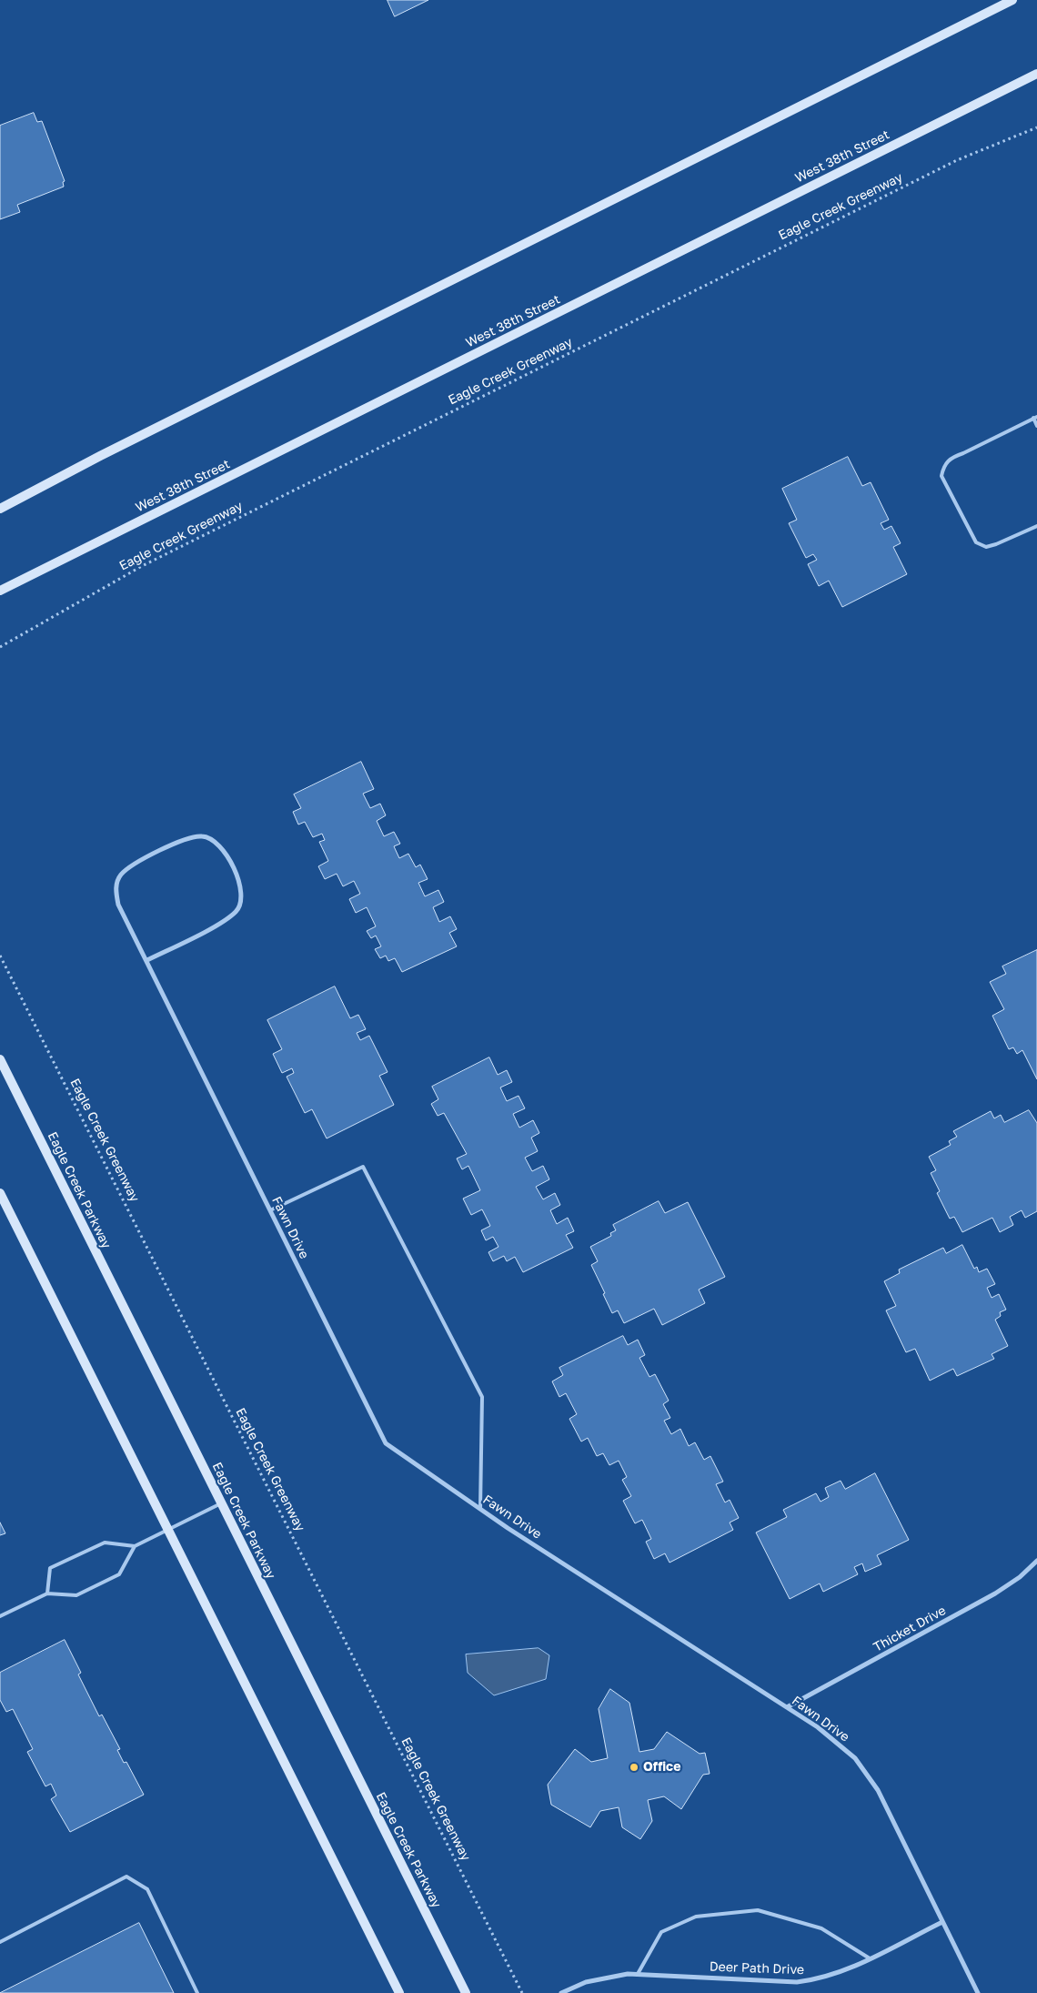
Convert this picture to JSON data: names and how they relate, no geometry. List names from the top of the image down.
{
  "streets": {
    "main road": ["West 38th Street", "Eagle Creek Parkway"],
    "street": ["Fawn Drive", "Thicket Drive", "Deer Path Drive"],
    "path": ["Eagle Creek Greenway"]
  },
  "crossings": [
    ["Fawn Drive", "Thicket Drive"],
    ["Fawn Drive", "Deer Path Drive"]
  ],
  "places": ["Office"]
}
